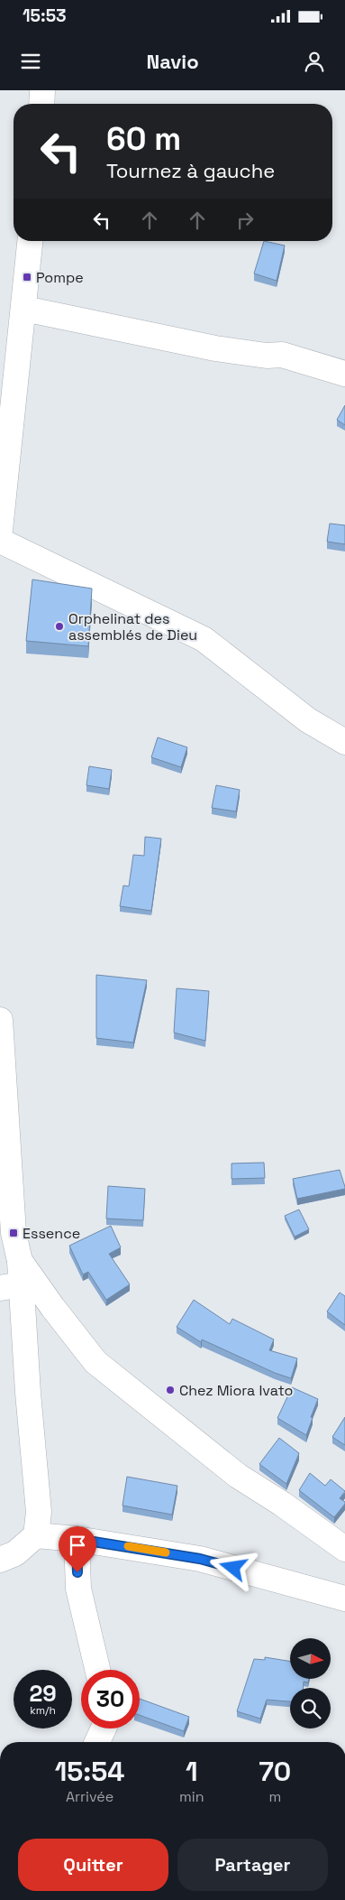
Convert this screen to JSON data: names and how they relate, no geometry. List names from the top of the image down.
{
  "places": {
    "transit": ["Pompe", "Essence"],
    "other": ["Orphelinat des assemblés de Dieu", "Chez Miora Ivato"]
  },
  "north": "right",
  "page": {
    "status": "15:53",
    "header": "Navio",
    "turn": ["60 m", "Tournez à gauche"],
    "speed": "29 km/h",
    "limit": "30",
    "eta": [
      "15:54",
      "Arrivée",
      "1",
      "min",
      "70",
      "m"
    ],
    "buttons": ["Quitter", "Partager"]
  }
}
